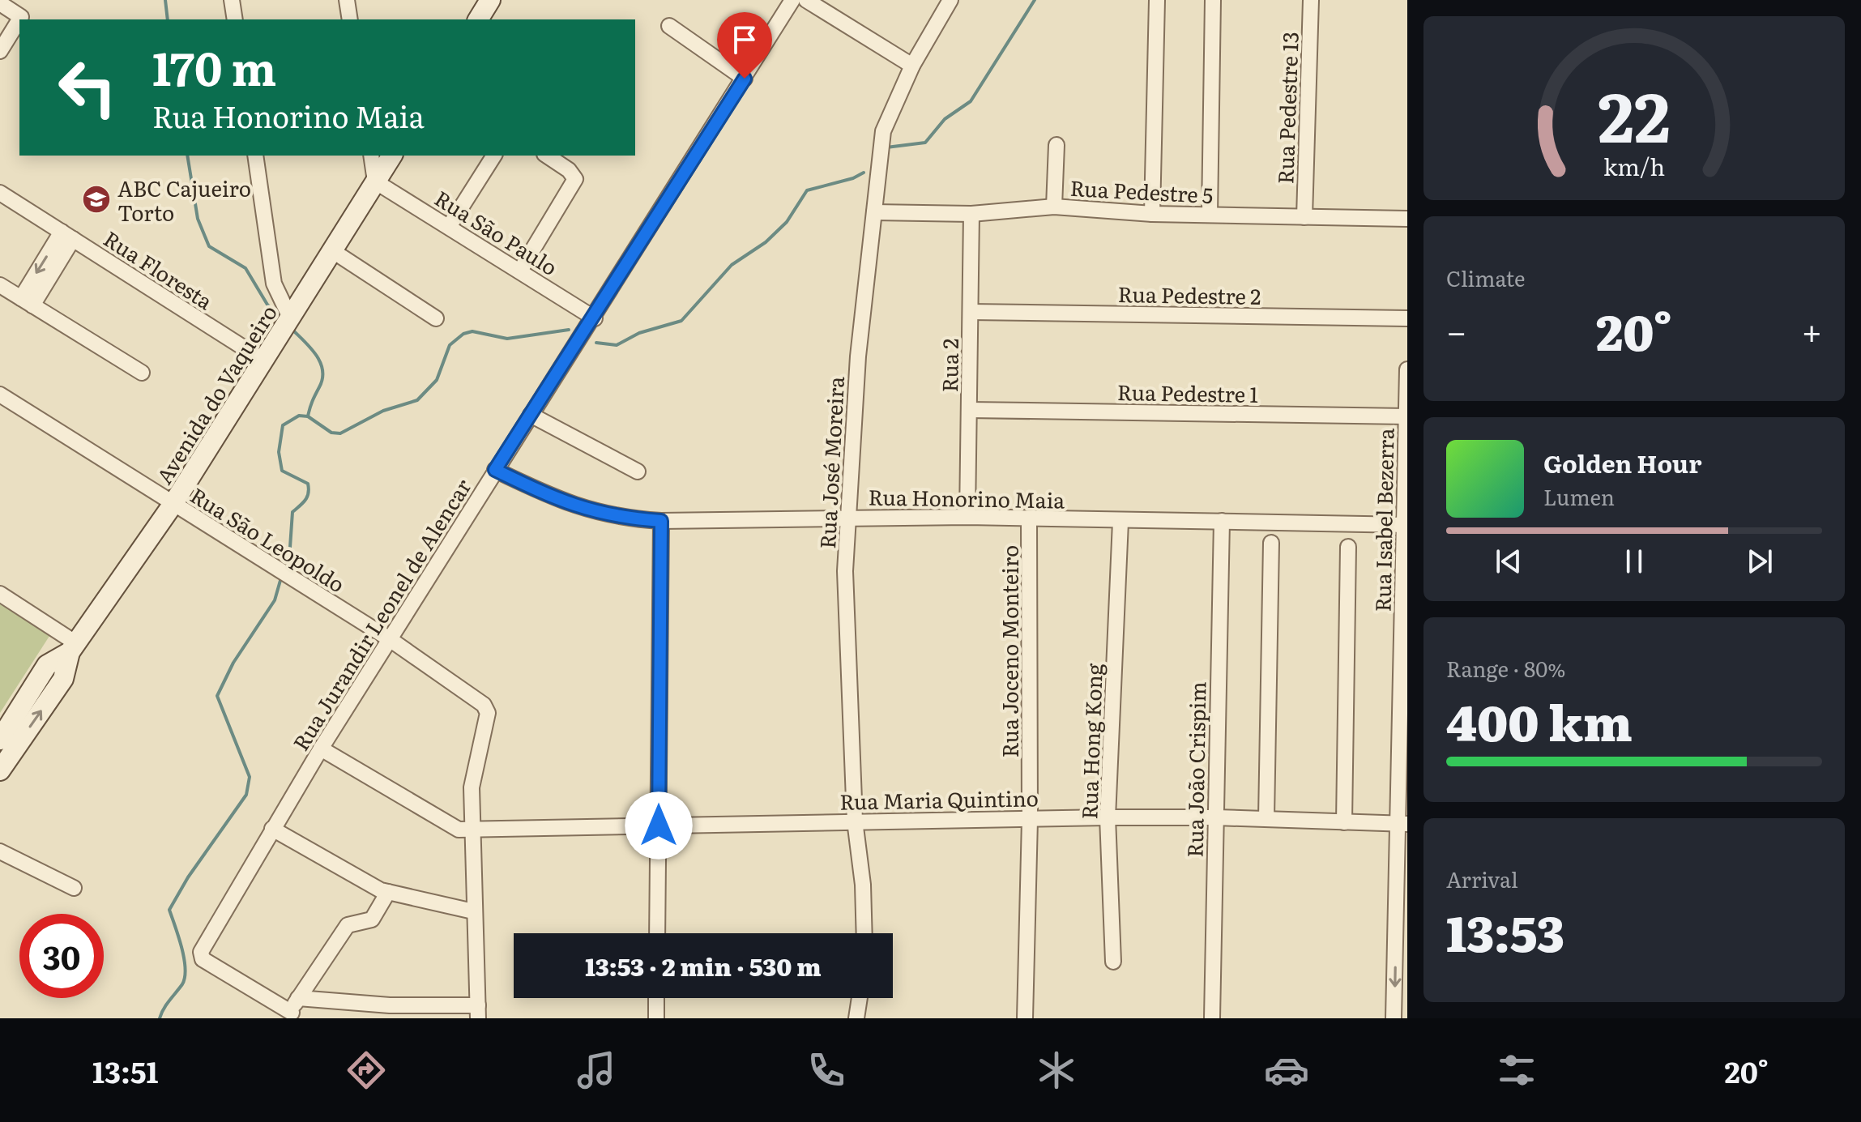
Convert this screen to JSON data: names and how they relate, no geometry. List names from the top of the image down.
{
  "streets": {
    "street": [
      "Rua Pedestre 13",
      "Rua Pedestre 5",
      "Rua São Paulo",
      "Rua Floresta",
      "Rua Pedestre 2",
      "Rua 2",
      "Rua Pedestre 1",
      "Avenida do Vaqueiro",
      "Rua José Moreira",
      "Rua Honorino Maia",
      "Rua Isabel Bezerra",
      "Rua São Leopoldo",
      "Rua Jurandir Leonel de Alencar",
      "Rua Joceno Monteiro",
      "Rua Hong Kong",
      "Rua João Crispim",
      "Rua Maria Quintino"
    ]
  },
  "crossings": [
    ["Rua Pedestre 13", "Rua Pedestre 5"],
    ["Rua Pedestre 5", "Rua 2"],
    ["Rua Pedestre 5", "Rua José Moreira"],
    ["Rua São Paulo", "Avenida do Vaqueiro"],
    ["Rua São Paulo", "Rua Jurandir Leonel de Alencar"],
    ["Rua Floresta", "Avenida do Vaqueiro"],
    ["Rua Pedestre 2", "Rua 2"],
    ["Rua 2", "Rua Pedestre 1"],
    ["Rua 2", "Rua Honorino Maia"],
    ["Rua Pedestre 1", "Rua Isabel Bezerra"],
    ["Avenida do Vaqueiro", "Rua São Leopoldo"],
    ["Rua José Moreira", "Rua Honorino Maia"],
    ["Rua José Moreira", "Rua Maria Quintino"],
    ["Rua Honorino Maia", "Rua Isabel Bezerra"],
    ["Rua Honorino Maia", "Rua Jurandir Leonel de Alencar"],
    ["Rua Honorino Maia", "Rua Joceno Monteiro"],
    ["Rua Honorino Maia", "Rua Hong Kong"],
    ["Rua Honorino Maia", "Rua João Crispim"],
    ["Rua Isabel Bezerra", "Rua Maria Quintino"],
    ["Rua São Leopoldo", "Rua Jurandir Leonel de Alencar"],
    ["Rua São Leopoldo", "Rua Maria Quintino"],
    ["Rua Joceno Monteiro", "Rua Maria Quintino"],
    ["Rua Hong Kong", "Rua Maria Quintino"],
    ["Rua João Crispim", "Rua Maria Quintino"]
  ],
  "places": {
    "school or university": ["ABC Cajueiro Torto"]
  },
  "page": {
    "turn": ["170 m", "Rua Honorino Maia"],
    "tile": [
      "Climate",
      ["Range · 80%", "400 km"],
      ["Arrival", "13:53"]
    ],
    "heat": ["−", "20°", "+"],
    "song": ["Golden Hour", "Lumen"],
    "limit": "30",
    "trip": "13:53 · 2 min · 530 m",
    "tabs": ["13:51", "20°"],
    "gauge": ["22", "km/h"]
  }
}
